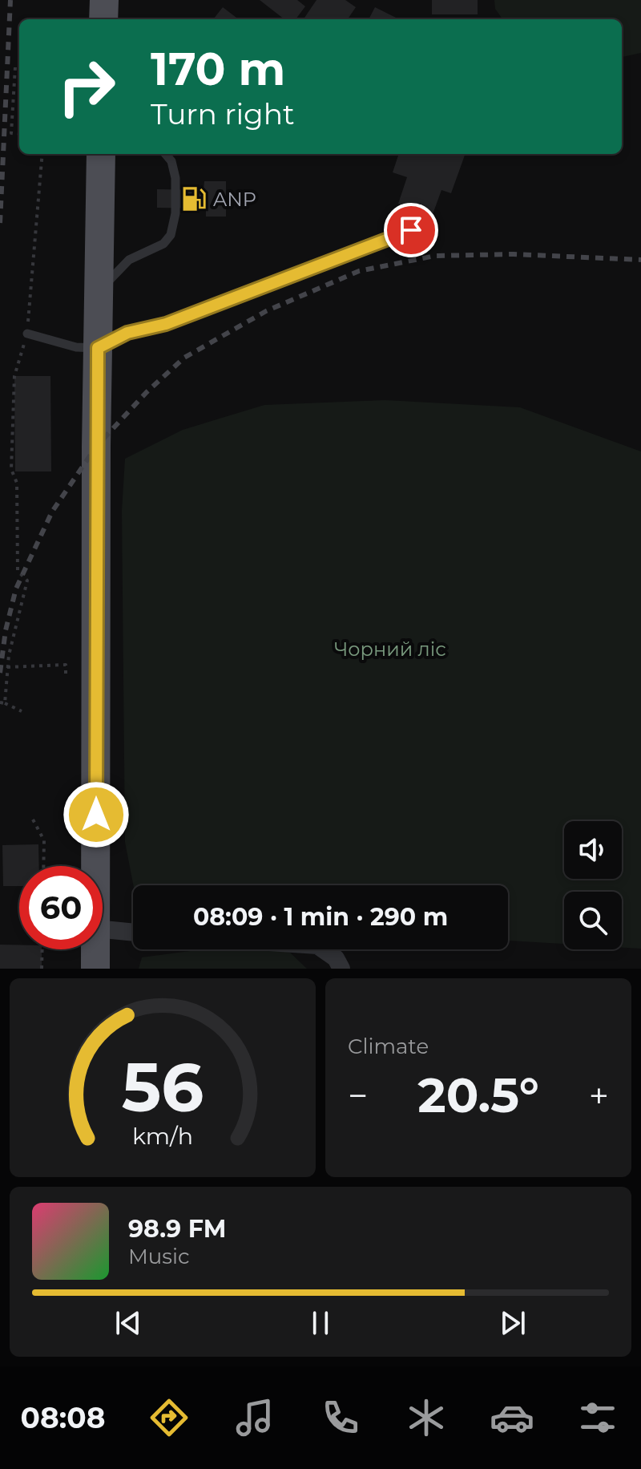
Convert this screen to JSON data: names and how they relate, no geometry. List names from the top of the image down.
{
  "parks": ["Чорний ліс"],
  "places": {
    "fuel station": ["ANP"]
  },
  "page": {
    "turn": ["170 m", "Turn right"],
    "limit": "60",
    "trip": "08:09 · 1 min · 290 m",
    "tile": "Climate",
    "heat": ["−", "20.5°", "+"],
    "song": ["98.9 FM", "Music"],
    "tabs": "08:08",
    "gauge": ["56", "km/h"]
  }
}
